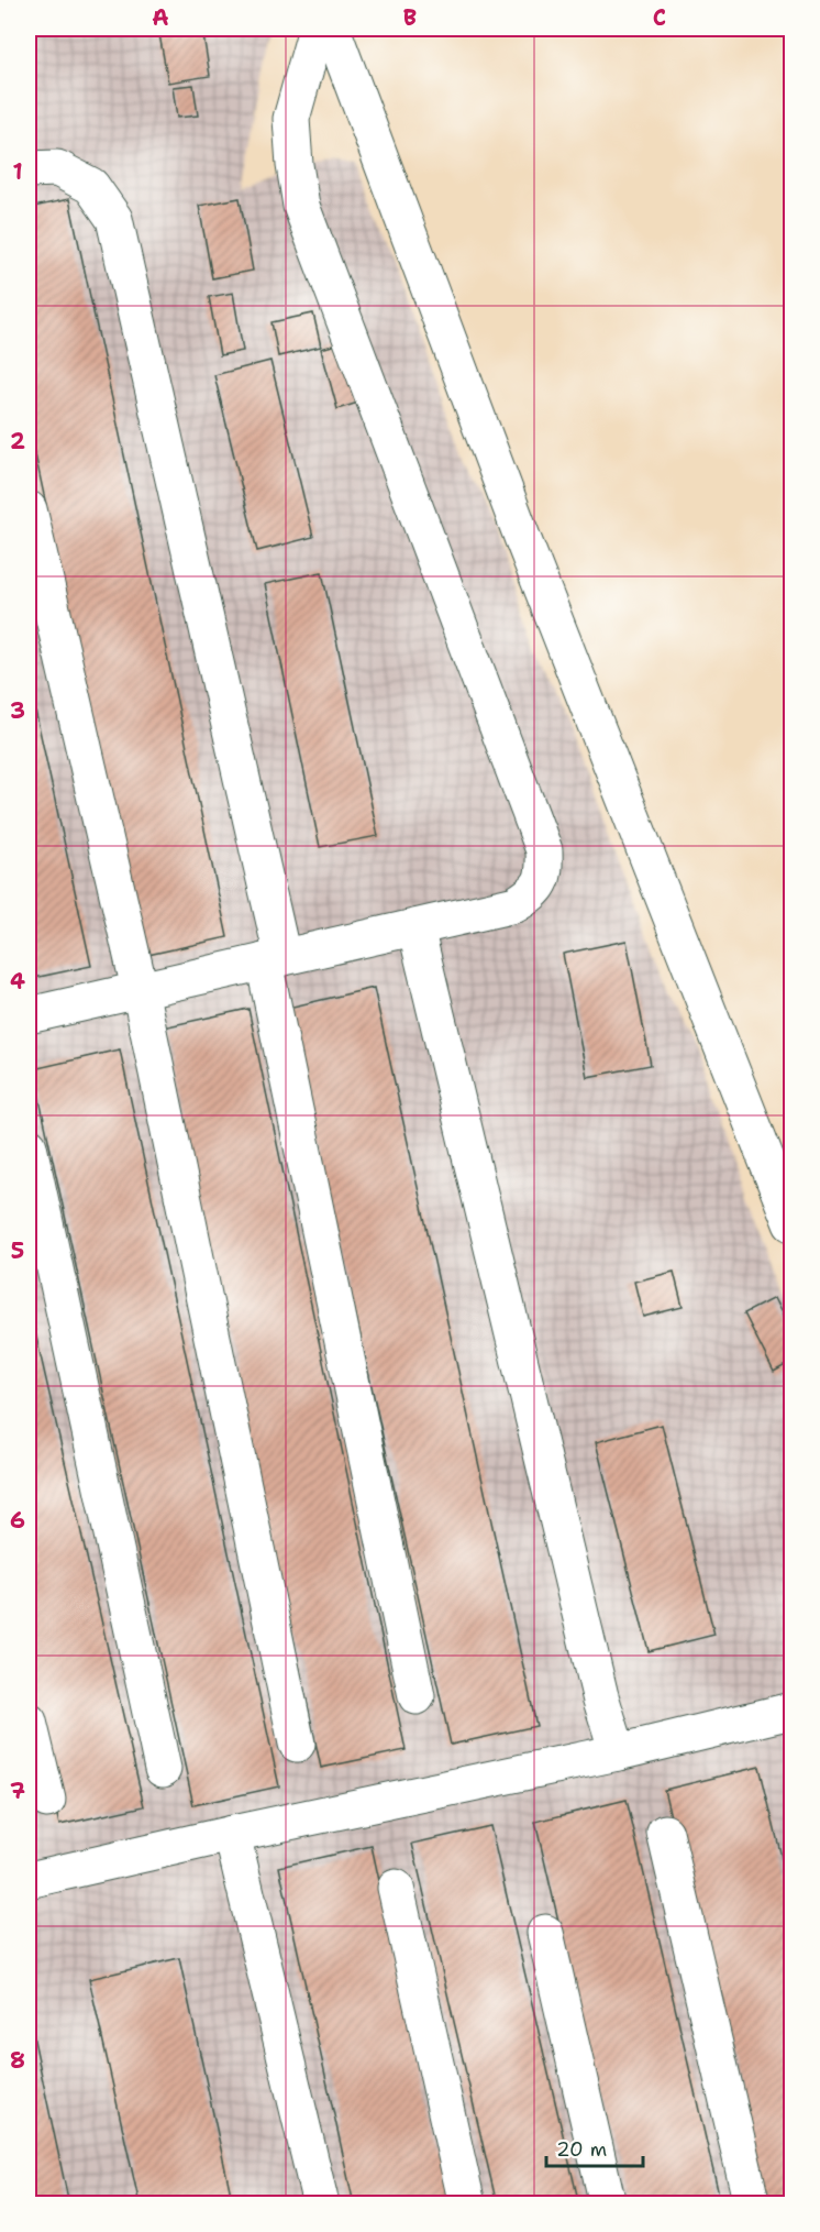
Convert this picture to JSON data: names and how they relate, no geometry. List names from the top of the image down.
{
  "scale_bar": "20 m",
  "grid": {
    "columns": ["A", "B", "C"],
    "rows": [
      "1",
      "2",
      "3",
      "4",
      "5",
      "6",
      "7",
      "8"
    ]
  }
}
